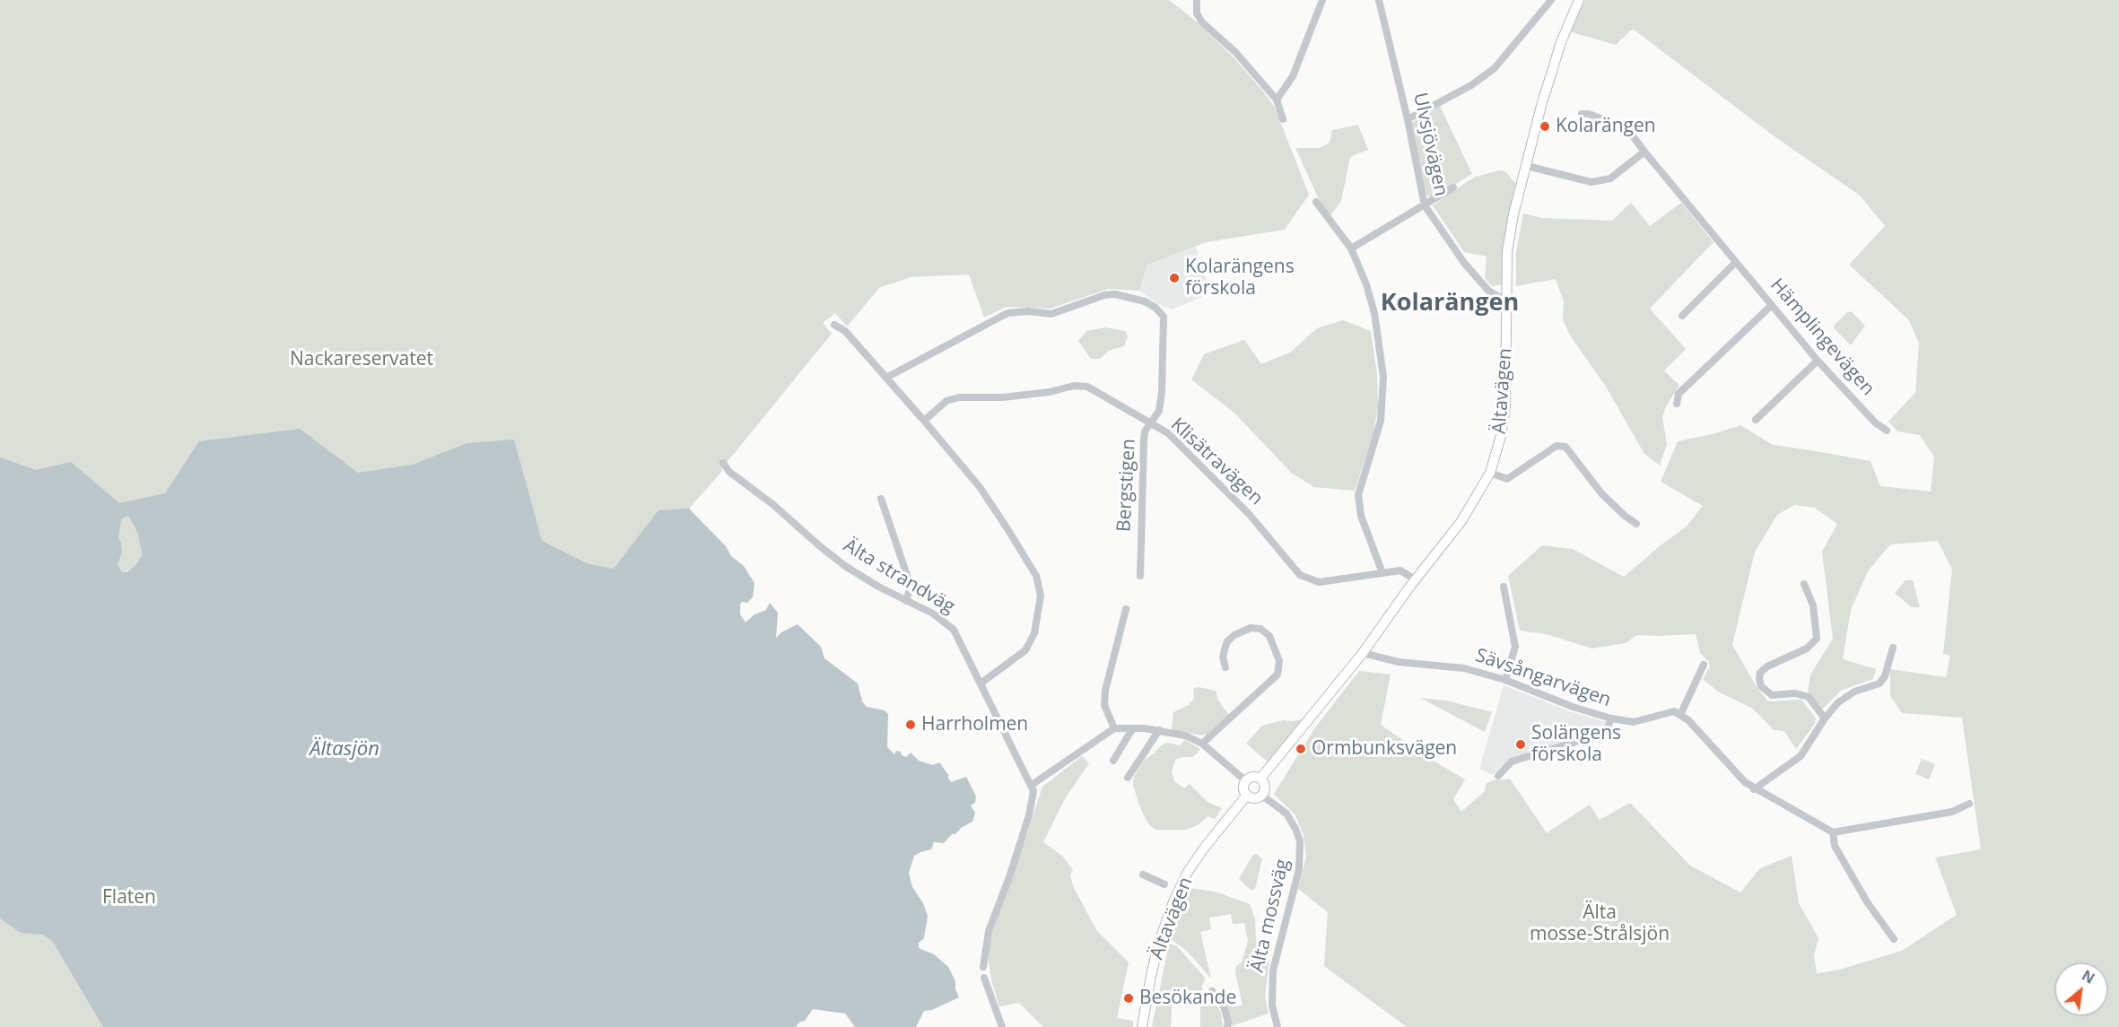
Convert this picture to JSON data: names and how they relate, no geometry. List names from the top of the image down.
{
  "streets": {
    "main road": ["Ältavägen"],
    "street": [
      "Ulvsjövägen",
      "Hämplingevägen",
      "Klisätravägen",
      "Bergstigen",
      "Älta strandväg",
      "Sävsångarvägen",
      "Älta mossväg"
    ]
  },
  "crossings": [
    ["Ulvsjövägen", "Ältavägen"],
    ["Ältavägen", "Klisätravägen"],
    ["Ältavägen", "Sävsångarvägen"],
    ["Ältavägen", "Älta mossväg"],
    ["Klisätravägen", "Bergstigen"]
  ],
  "districts": ["Kolarängen"],
  "water": ["Ältasjön"],
  "parks": ["Nackareservatet", "Flaten", "Älta mosse-Strålsjön"],
  "places": [
    "Kolarängen",
    "Kolarängens förskola",
    "Harrholmen",
    "Solängens förskola",
    "Ormbunksvägen",
    "Besökande"
  ],
  "north": "top right"
}
